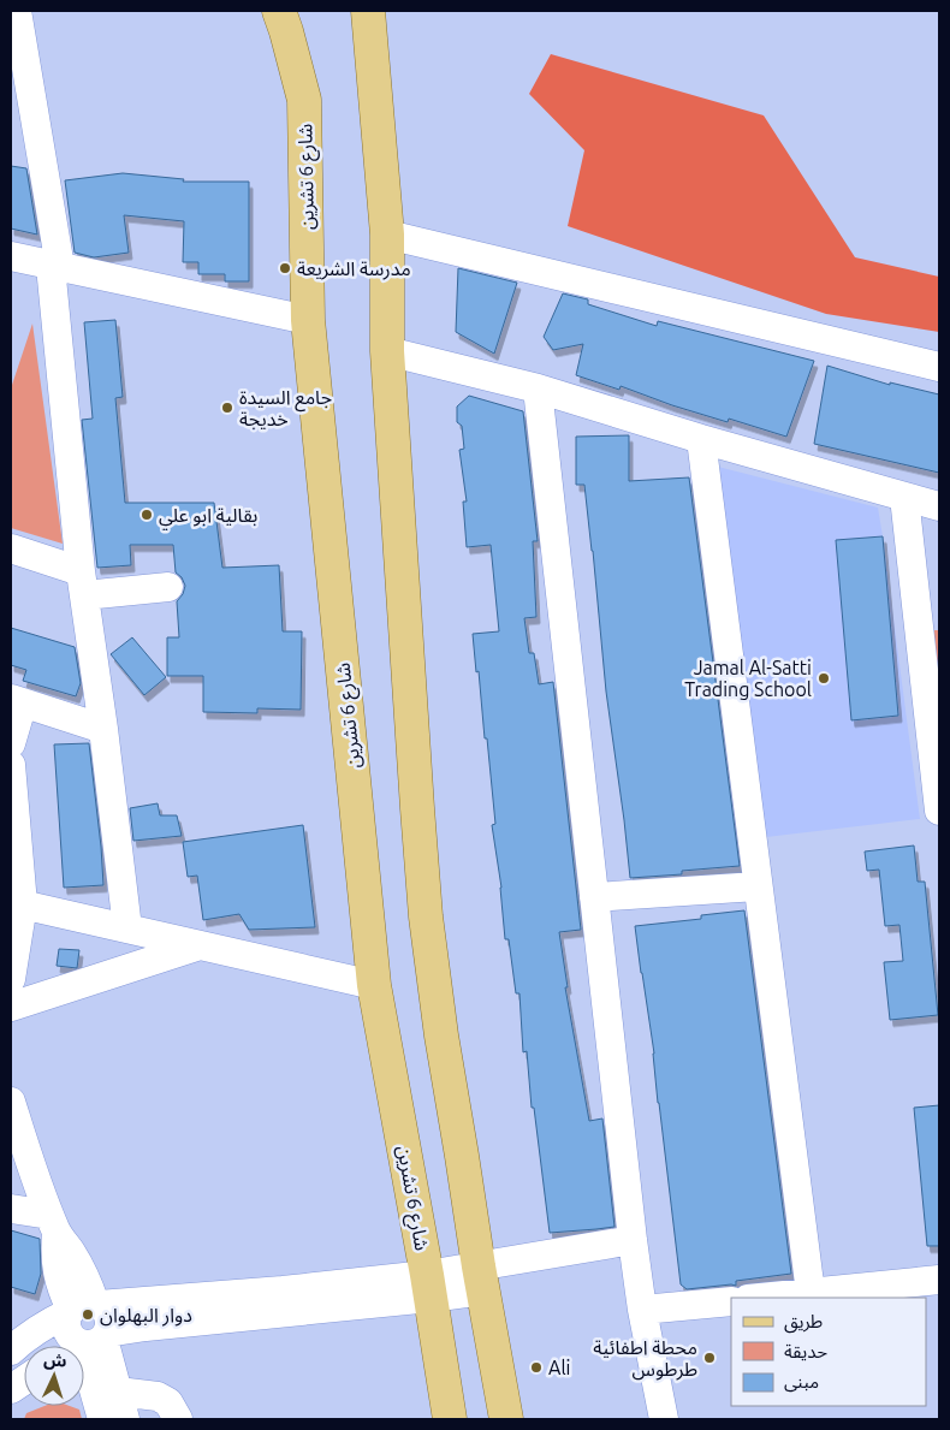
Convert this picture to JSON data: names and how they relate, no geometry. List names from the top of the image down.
{
  "streets": {
    "main road": ["شارع 6 تشرين"]
  },
  "places": [
    "مدرسة الشريعة",
    "جامع السيدة خديجة",
    "بقالية ابو علي",
    "Jamal Al-Satti Trading School",
    "دوار البهلوان",
    "محطة اطفائية طرطوس",
    "Ali"
  ],
  "legend": ["طريق", "حديقة", "مبنى"],
  "north": "top"
}
